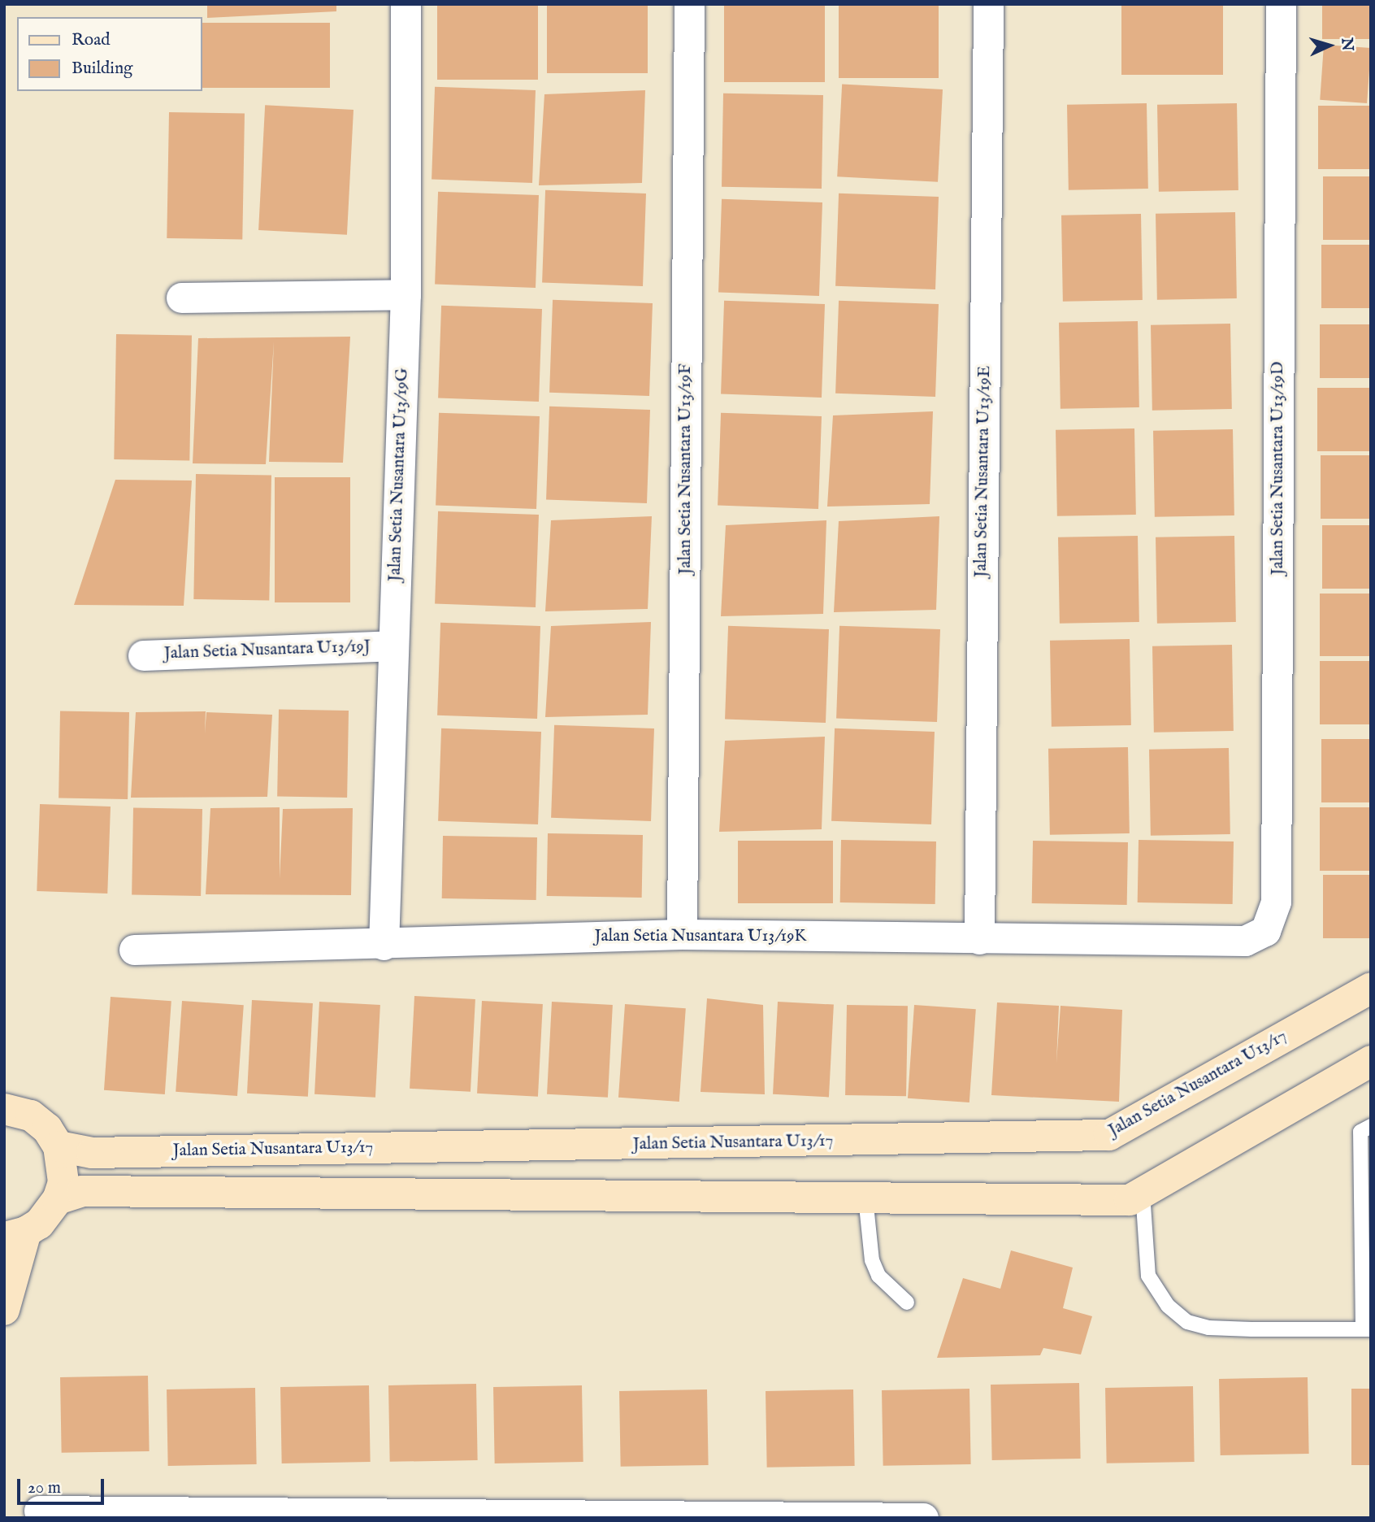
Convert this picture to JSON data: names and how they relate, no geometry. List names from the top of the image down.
{
  "streets": {
    "main road": ["Jalan Setia Nusantara U13/17"],
    "street": [
      "Jalan Setia Nusantara U13/19D",
      "Jalan Setia Nusantara U13/19F",
      "Jalan Setia Nusantara U13/19E",
      "Jalan Setia Nusantara U13/19G",
      "Jalan Setia Nusantara U13/19J",
      "Jalan Setia Nusantara U13/19K"
    ]
  },
  "crossings": [
    ["Jalan Setia Nusantara U13/19D", "Jalan Setia Nusantara U13/19K"],
    ["Jalan Setia Nusantara U13/19F", "Jalan Setia Nusantara U13/19K"],
    ["Jalan Setia Nusantara U13/19E", "Jalan Setia Nusantara U13/19K"],
    ["Jalan Setia Nusantara U13/19G", "Jalan Setia Nusantara U13/19J"],
    ["Jalan Setia Nusantara U13/19G", "Jalan Setia Nusantara U13/19K"]
  ],
  "legend": ["Road", "Building"],
  "scale_bar": "20 m",
  "north": "right"
}
